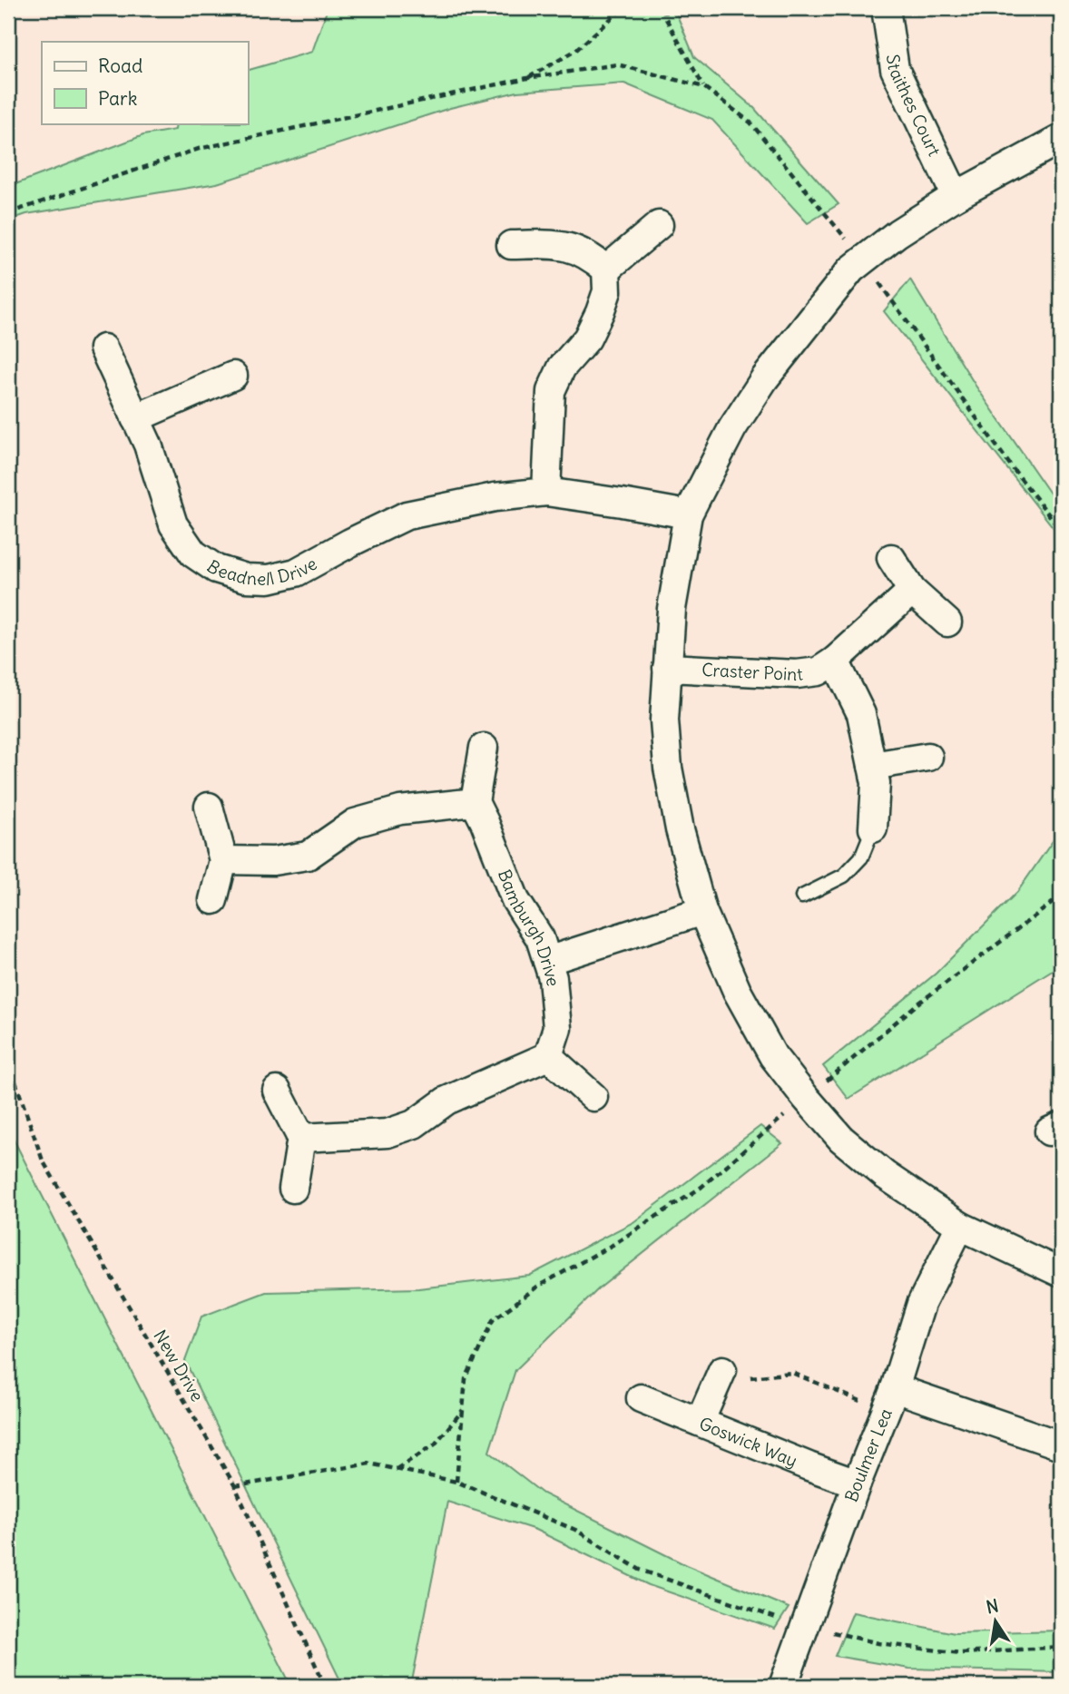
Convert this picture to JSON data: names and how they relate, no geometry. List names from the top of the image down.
{
  "streets": {
    "street": [
      "Staithes Court",
      "Beadnell Drive",
      "Craster Point",
      "Bamburgh Drive",
      "Goswick Way",
      "Boulmer Lea"
    ],
    "path": ["New Drive"]
  },
  "crossings": [
    ["Goswick Way", "Boulmer Lea"]
  ],
  "legend": ["Road", "Park"],
  "north": "top"
}
